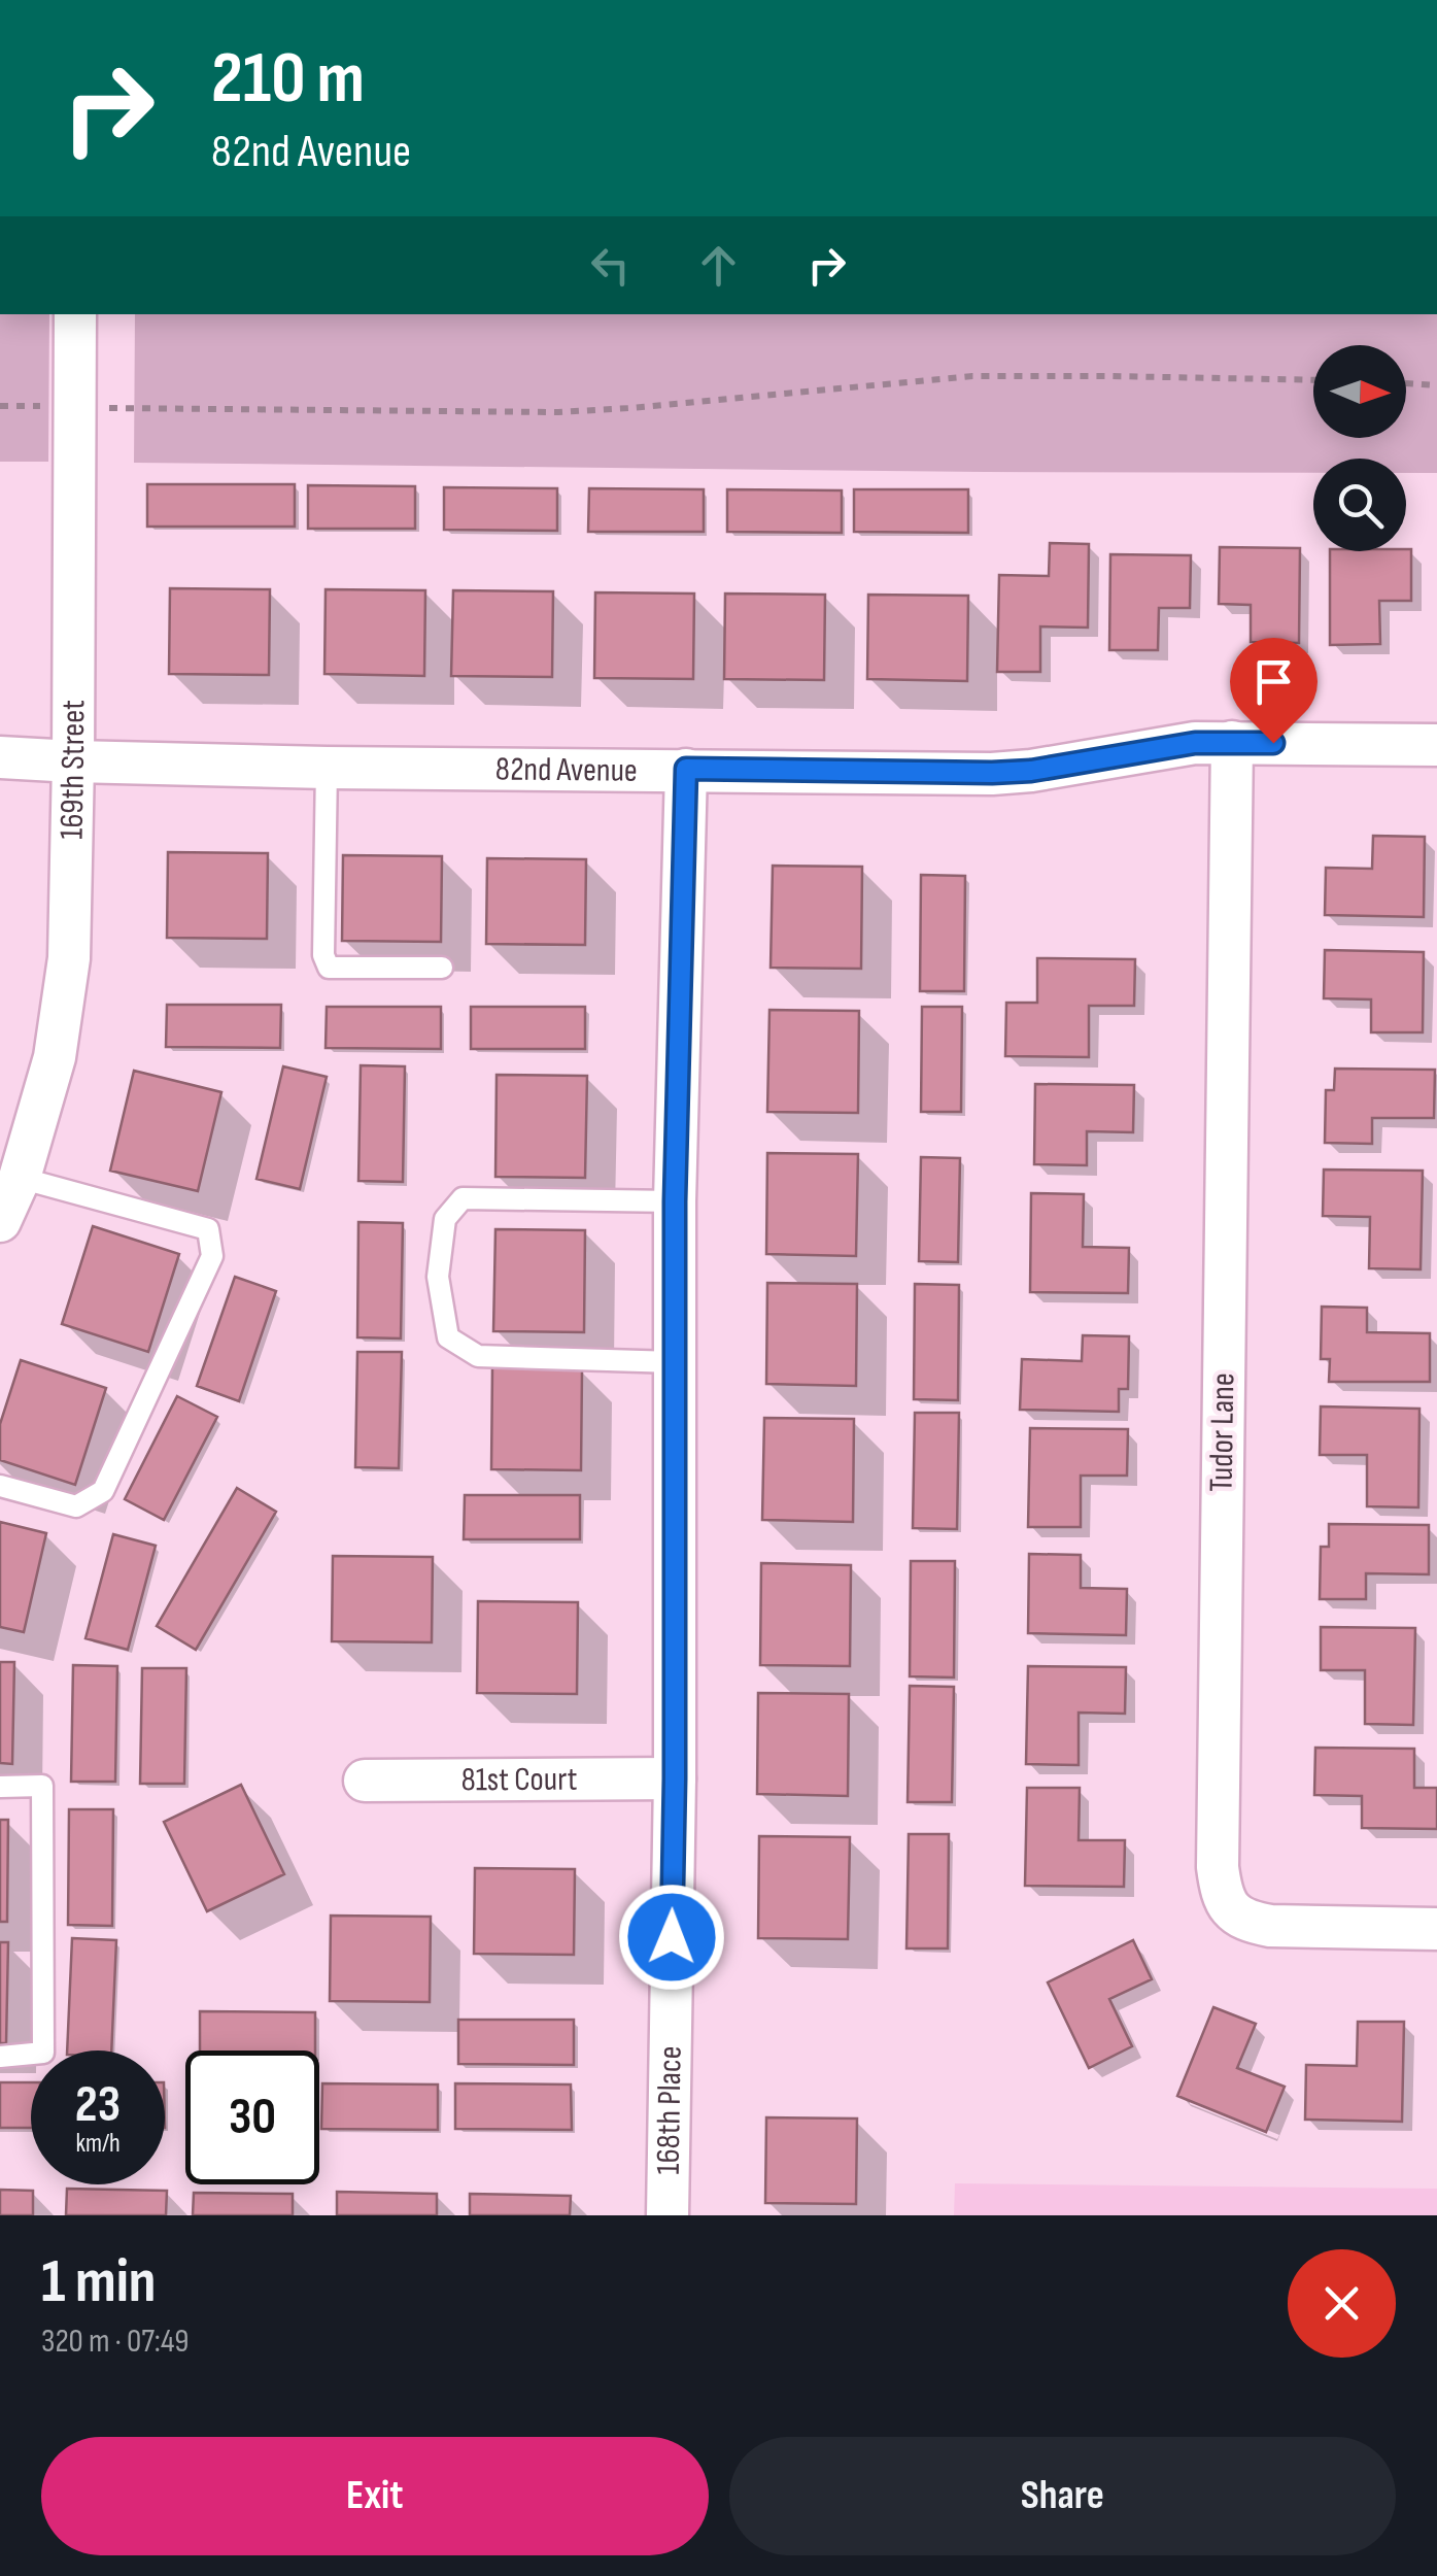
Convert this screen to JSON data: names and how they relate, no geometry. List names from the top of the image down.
{
  "streets": {
    "street": [
      "82nd Avenue",
      "169th Street",
      "Tudor Lane",
      "81st Court",
      "168th Place"
    ]
  },
  "crossings": [
    ["82nd Avenue", "169th Street"],
    ["82nd Avenue", "Tudor Lane"],
    ["82nd Avenue", "168th Place"],
    ["81st Court", "168th Place"]
  ],
  "north": "right",
  "page": {
    "turn": ["210 m", "82nd Avenue"],
    "speed": "23 km/h",
    "limit": "30",
    "heading": ["1 min", "320 m · 07:49"],
    "buttons": ["Exit", "Share"]
  }
}
